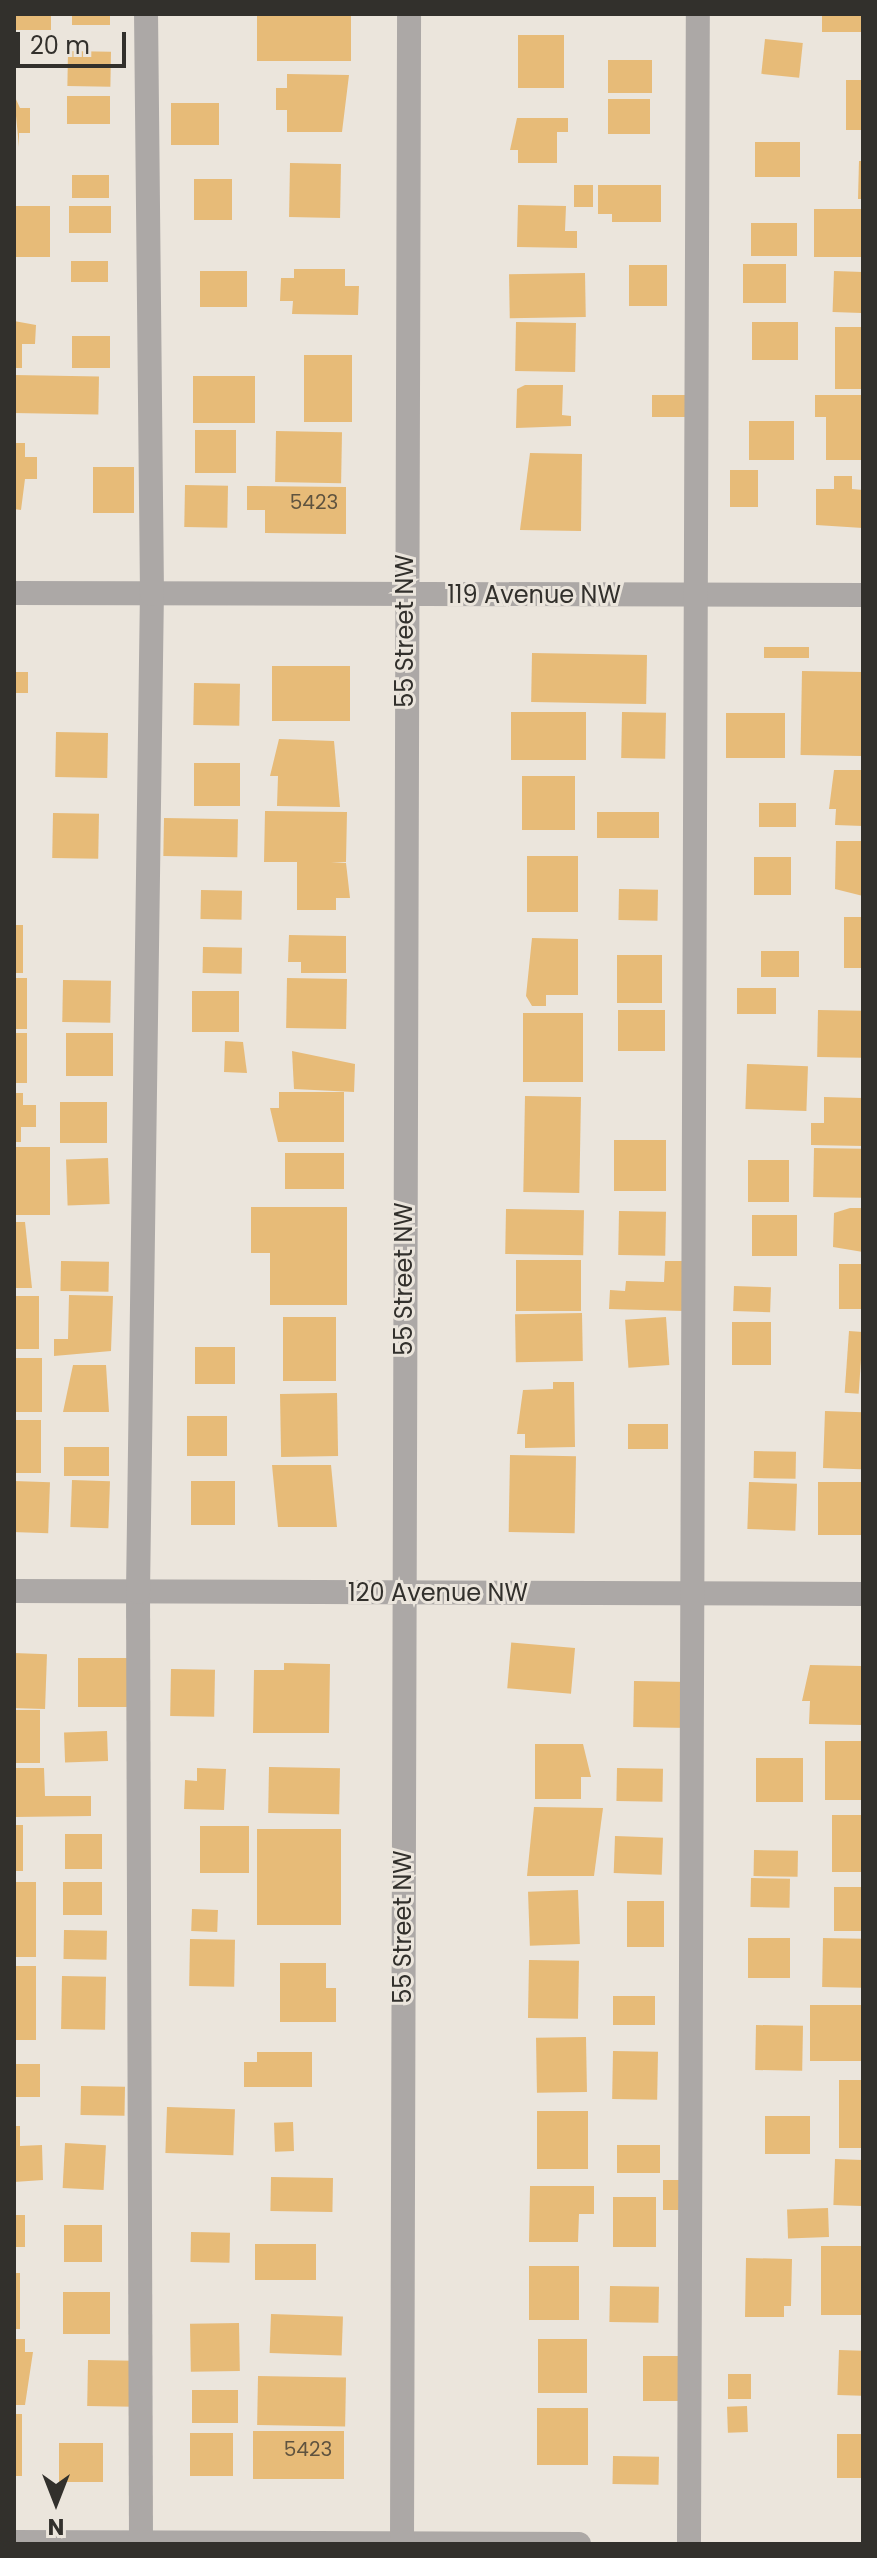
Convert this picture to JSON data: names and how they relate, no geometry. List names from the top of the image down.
{
  "streets": {
    "street": ["119 Avenue NW", "55 Street NW", "120 Avenue NW"]
  },
  "crossings": [
    ["119 Avenue NW", "55 Street NW"],
    ["55 Street NW", "120 Avenue NW"]
  ],
  "house_numbers": ["5423", "5423"],
  "scale_bar": "20 m",
  "north": "bottom"
}
